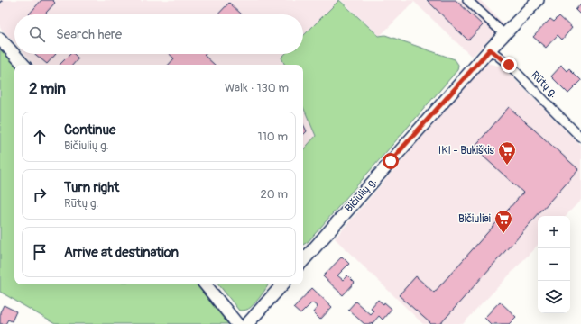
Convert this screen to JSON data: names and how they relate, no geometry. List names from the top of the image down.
{
  "streets": {
    "street": ["Rūtų g.", "Bičiulių g."]
  },
  "crossings": [
    ["Rūtų g.", "Bičiulių g."]
  ],
  "places": {
    "supermarket": ["IKI - Bukiškis", "Bičiuliai"]
  },
  "page": {
    "search": "Search here",
    "heading": ["2 min", "Walk · 130 m"],
    "list": [
      ["Continue", "Bičiulių g.", "110 m"],
      ["Turn right", "Rūtų g.", "20 m"],
      "Arrive at destination"
    ],
    "map_buttons": ["+", "−"]
  }
}
